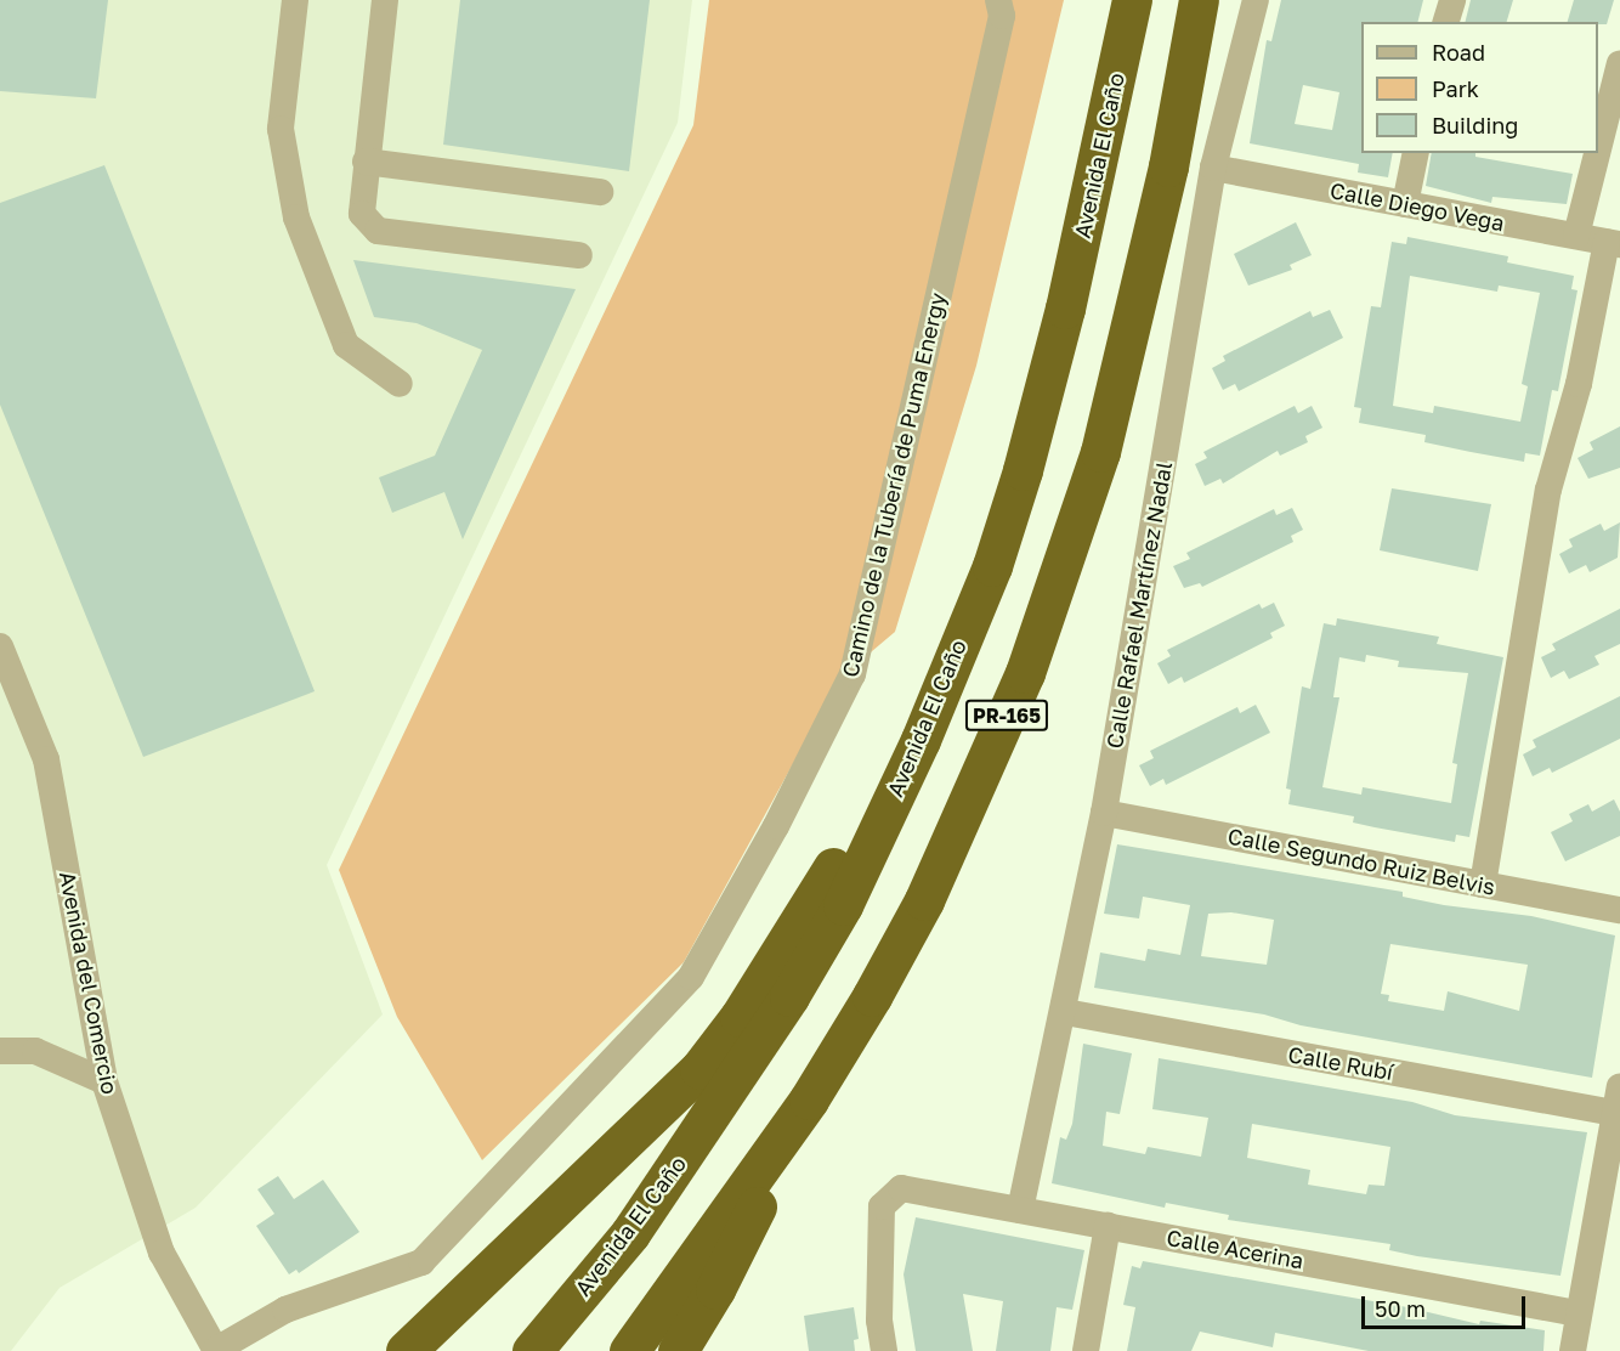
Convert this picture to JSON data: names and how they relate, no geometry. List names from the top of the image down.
{
  "streets": {
    "highway": ["Avenida El Caño", "PR-165"],
    "street": [
      "Calle Diego Vega",
      "Camino de la Tubería de Puma Energy",
      "Calle Rafael Martínez Nadal",
      "Calle Segundo Ruiz Belvis",
      "Avenida del Comercio",
      "Calle Rubí",
      "Calle Acerina"
    ]
  },
  "crossings": [
    ["Calle Diego Vega", "Calle Rafael Martínez Nadal"],
    ["Camino de la Tubería de Puma Energy", "Avenida del Comercio"],
    ["Calle Rafael Martínez Nadal", "Calle Segundo Ruiz Belvis"],
    ["Calle Rafael Martínez Nadal", "Calle Rubí"],
    ["Calle Rafael Martínez Nadal", "Calle Acerina"]
  ],
  "legend": ["Road", "Park", "Building"],
  "scale_bar": "50 m"
}
